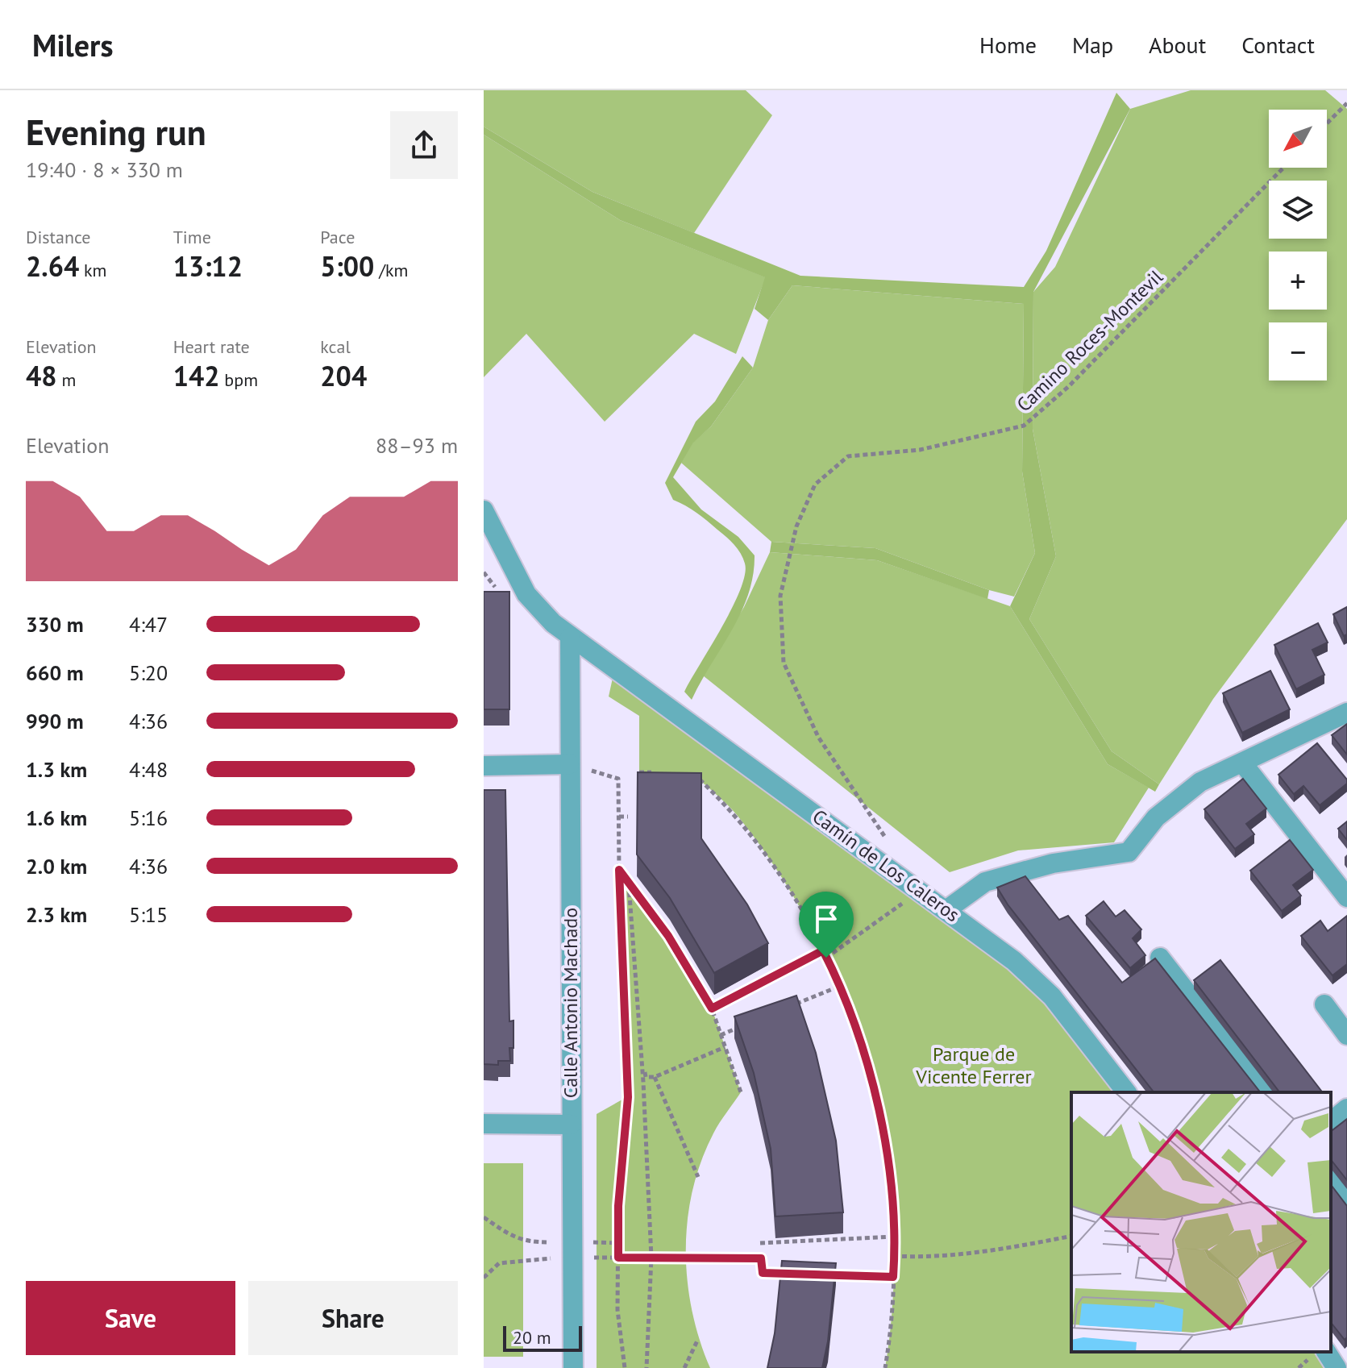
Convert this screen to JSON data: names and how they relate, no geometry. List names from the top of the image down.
{
  "streets": {
    "street": ["Camín de Los Caleros", "Calle Antonio Machado"],
    "path": ["Camino Roces-Montevil"]
  },
  "crossings": [
    ["Camín de Los Caleros", "Calle Antonio Machado"]
  ],
  "parks": ["Parque de Vicente Ferrer"],
  "scale_bar": "20 m",
  "north": "bottom left",
  "page": {
    "header": "Milers",
    "nav": [
      "Home",
      "Map",
      "About",
      "Contact"
    ],
    "heading": ["Evening run", "19:40 · 8 × 330 m"],
    "map_buttons": ["+", "−"],
    "stats": [
      ["Distance", "2.64 km"],
      ["Time", "13:12"],
      ["Pace", "5:00 /km"],
      ["Elevation", "48 m"],
      ["Heart rate", "142 bpm"],
      ["kcal", "204"]
    ],
    "chart": ["Elevation", "88–93 m"],
    "list": [
      {
        "name": "330 m",
        "note": "4:47"
      },
      {
        "name": "660 m",
        "note": "5:20"
      },
      {
        "name": "990 m",
        "note": "4:36"
      },
      {
        "name": "1.3 km",
        "note": "4:48"
      },
      {
        "name": "1.6 km",
        "note": "5:16"
      },
      {
        "name": "2.0 km",
        "note": "4:36"
      },
      {
        "name": "2.3 km",
        "note": "5:15"
      }
    ],
    "buttons": ["Save", "Share"],
    "scale": "20 m"
  }
}
